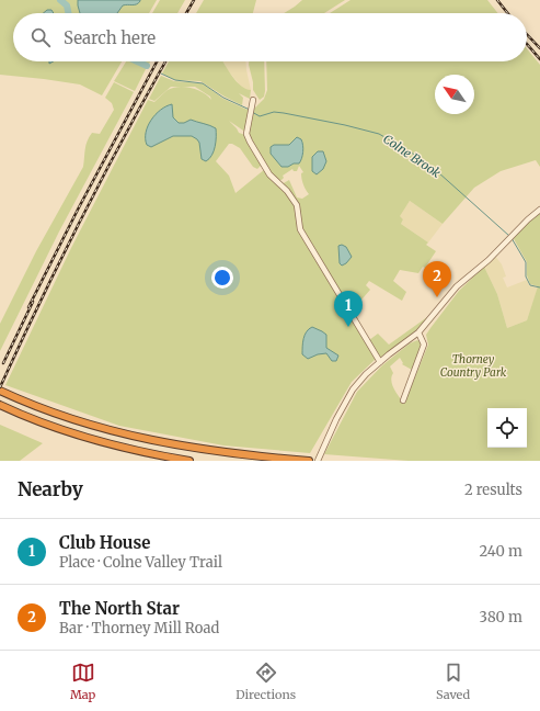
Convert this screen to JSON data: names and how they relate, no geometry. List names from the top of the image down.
{
  "water": ["Colne Brook"],
  "parks": ["Thorney Country Park"],
  "north": "top left",
  "page": {
    "search": "Search here",
    "pins": ["2", "1"],
    "heading": ["Nearby", "2 results"],
    "list": [
      {
        "mark": "1",
        "name": "Club House",
        "note": "Place · Colne Valley Trail",
        "value": "240 m"
      },
      {
        "mark": "2",
        "name": "The North Star",
        "note": "Bar · Thorney Mill Road",
        "value": "380 m"
      }
    ],
    "nav": ["Map", "Directions", "Saved"]
  }
}
